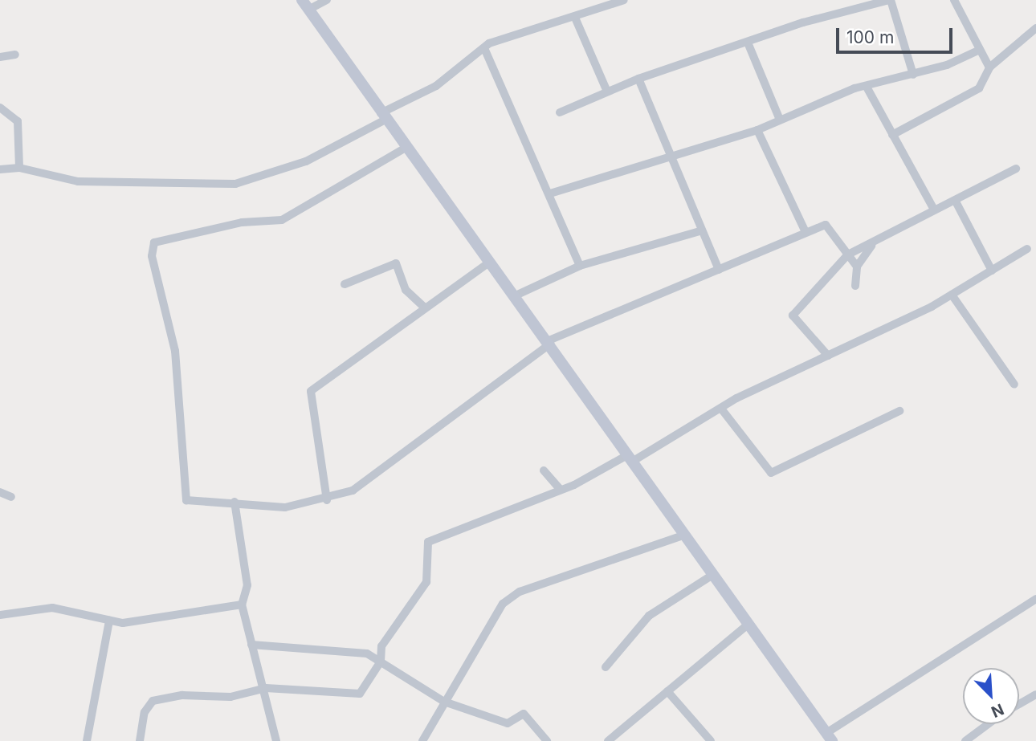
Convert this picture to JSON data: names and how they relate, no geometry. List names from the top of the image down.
{
  "scale_bar": "100 m",
  "north": "bottom right"
}
